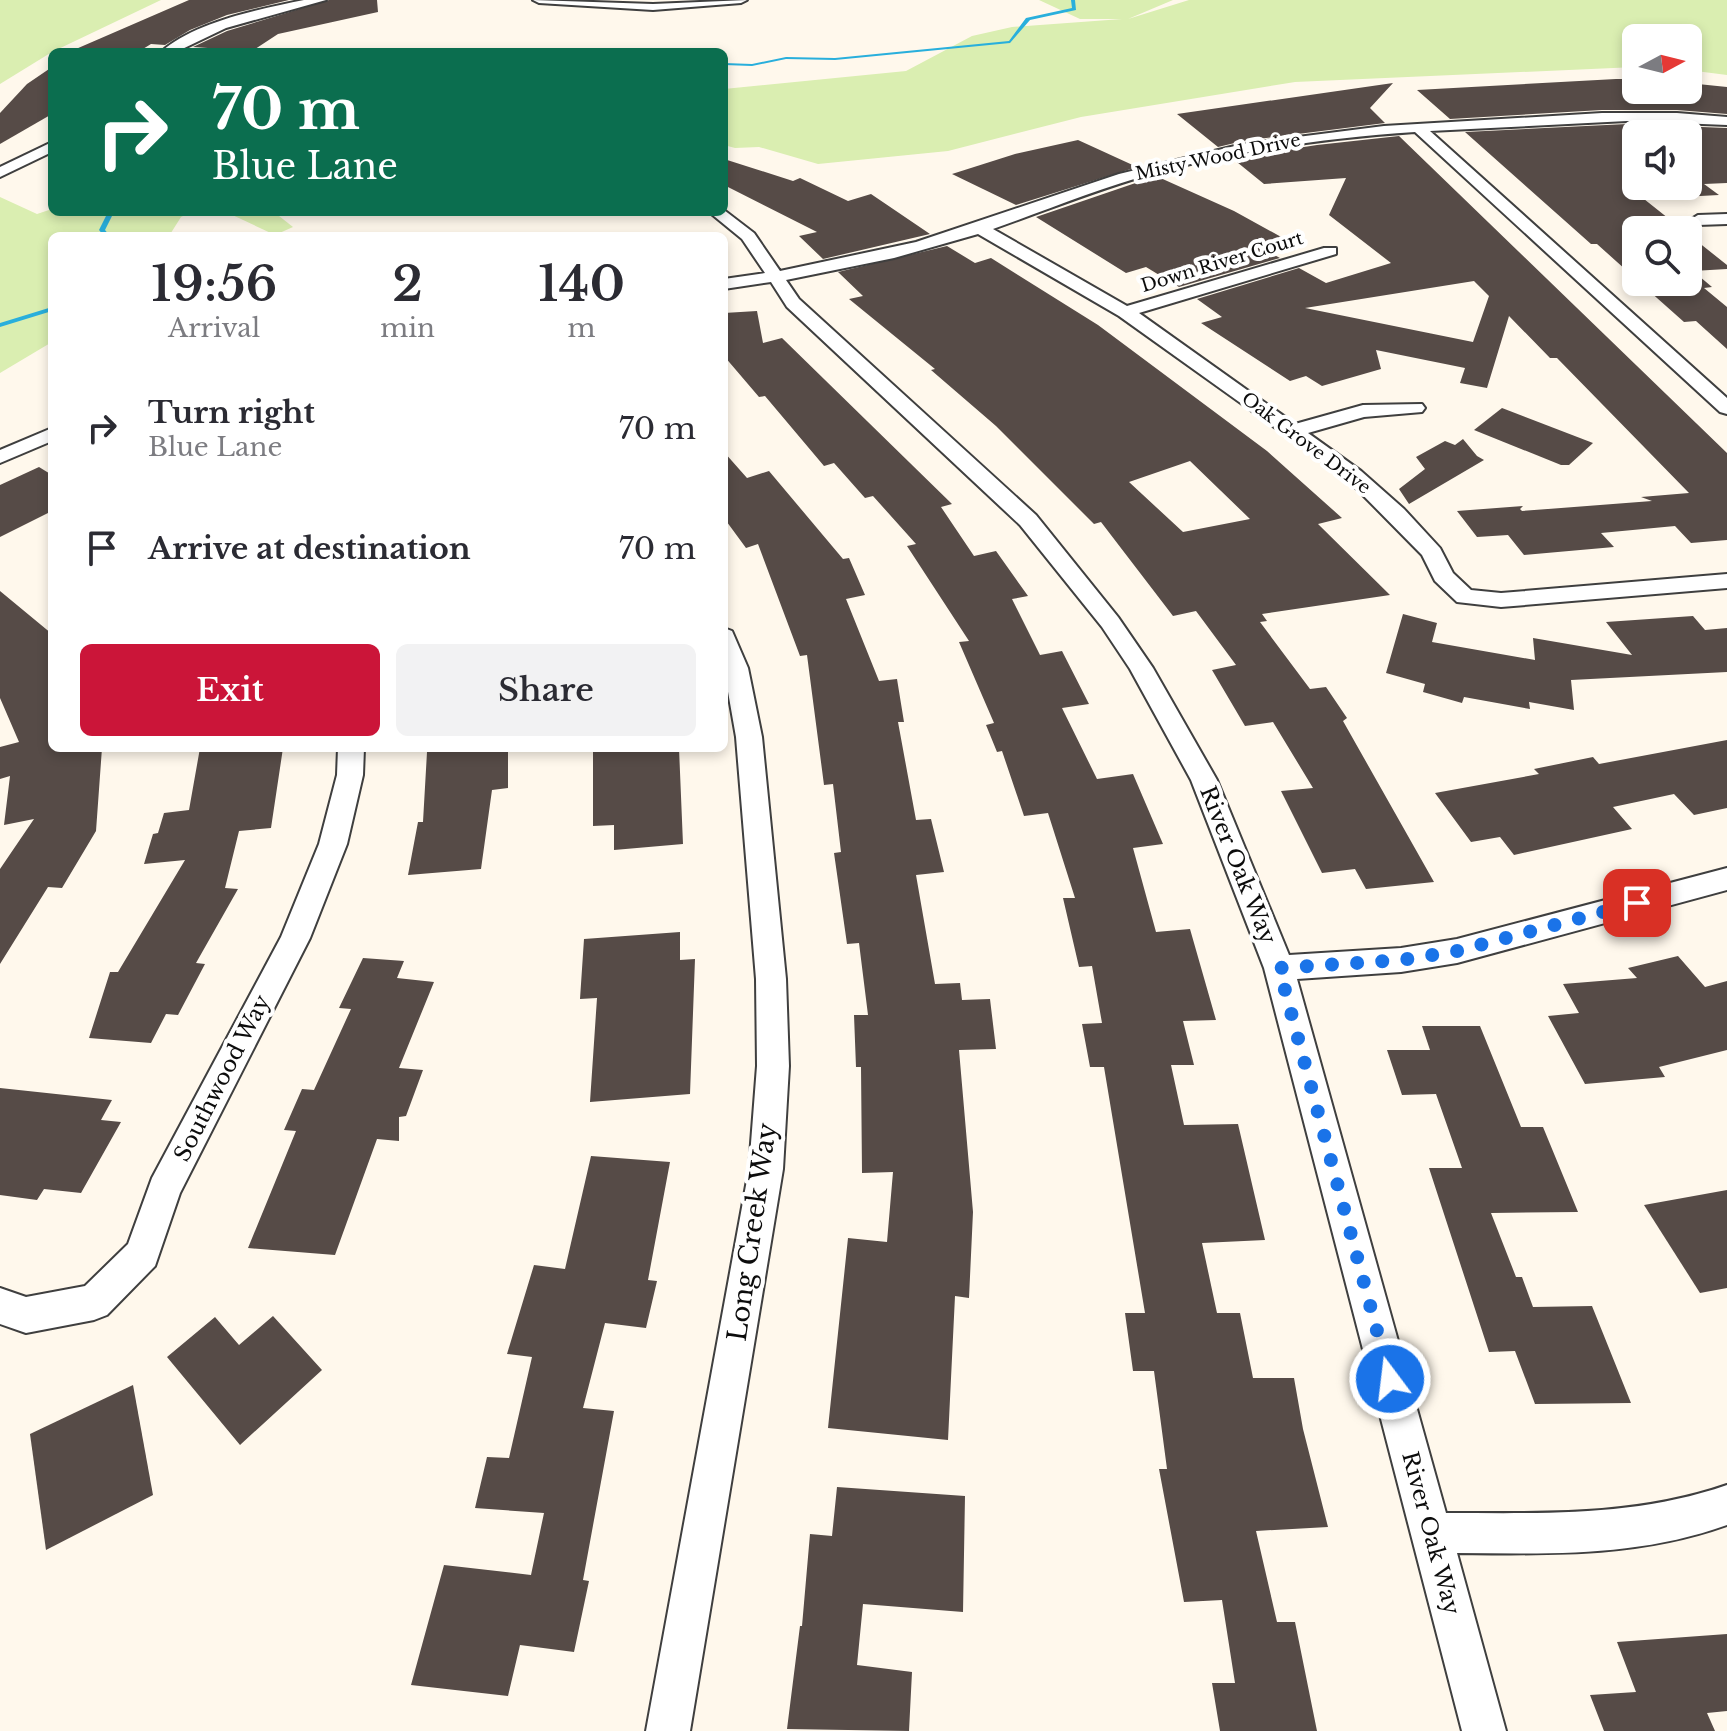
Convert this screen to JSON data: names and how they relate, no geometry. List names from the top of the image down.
{
  "streets": {
    "street": [
      "Misty Wood Drive",
      "Down River Court",
      "Oak Grove Drive",
      "River Oak Way",
      "Southwood Way",
      "Long Creek Way"
    ]
  },
  "crossings": [
    ["Misty Wood Drive", "Oak Grove Drive"],
    ["Misty Wood Drive", "River Oak Way"],
    ["Down River Court", "Oak Grove Drive"]
  ],
  "north": "right",
  "page": {
    "turn": ["70 m", "Blue Lane"],
    "eta": [
      "19:56",
      "Arrival",
      "2",
      "min",
      "140",
      "m"
    ],
    "list": [
      {
        "name": "Turn right",
        "note": "Blue Lane",
        "value": "70 m"
      },
      {
        "name": "Arrive at destination",
        "value": "70 m"
      }
    ],
    "buttons": ["Exit", "Share"]
  }
}
